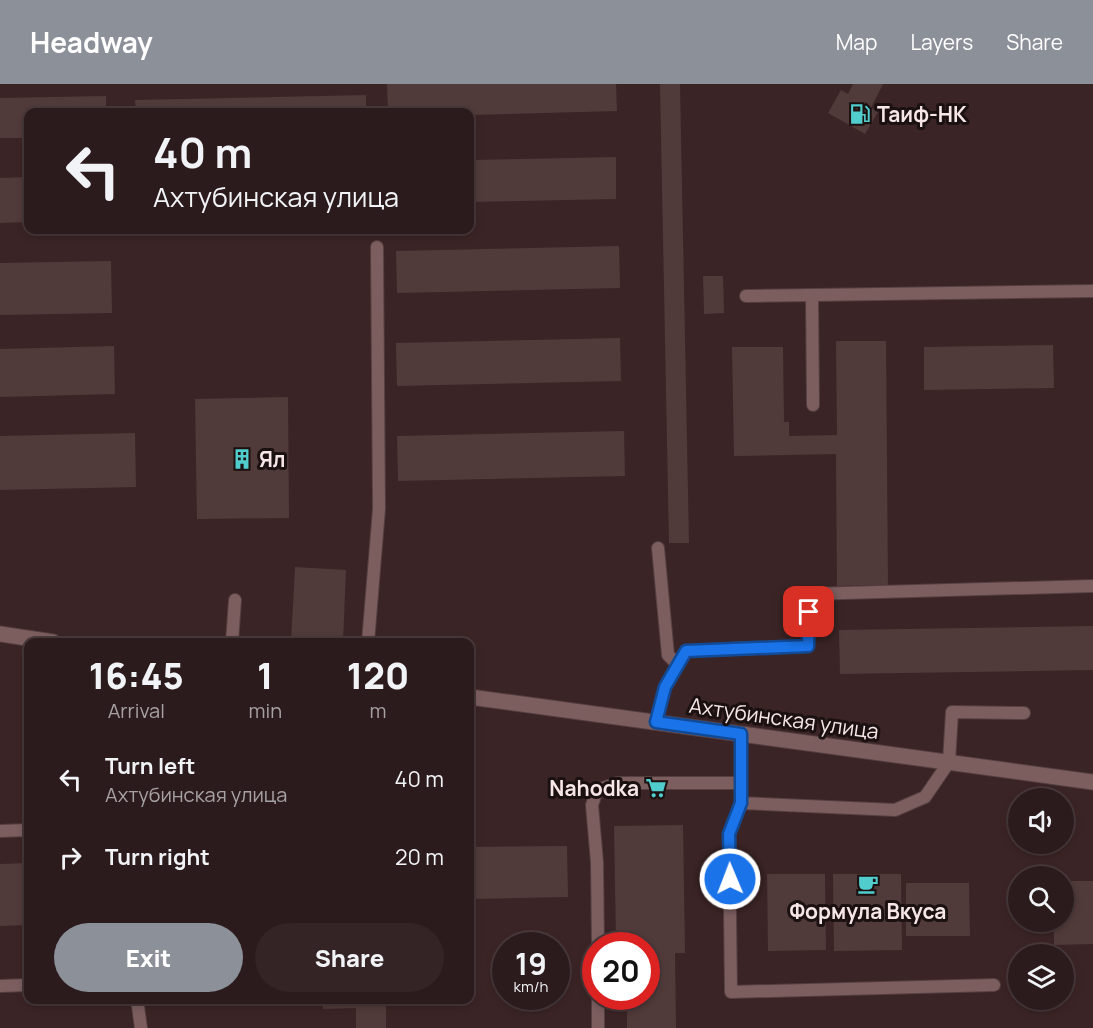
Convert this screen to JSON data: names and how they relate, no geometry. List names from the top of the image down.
{
  "streets": {
    "street": ["Ахтубинская улица"]
  },
  "places": {
    "fuel station": ["Таиф-НК"],
    "building": ["Ял"],
    "supermarket": ["Nahodka"],
    "cafe": ["Формула Вкуса"]
  },
  "page": {
    "header": "Headway",
    "nav": ["Map", "Layers", "Share"],
    "turn": ["40 m", "Ахтубинская улица"],
    "eta": [
      "16:45",
      "Arrival",
      "1",
      "min",
      "120",
      "m"
    ],
    "list": [
      {
        "name": "Turn left",
        "note": "Ахтубинская улица",
        "value": "40 m"
      },
      {
        "name": "Turn right",
        "value": "20 m"
      }
    ],
    "buttons": ["Exit", "Share"],
    "speed": "19 km/h",
    "limit": "20"
  }
}
